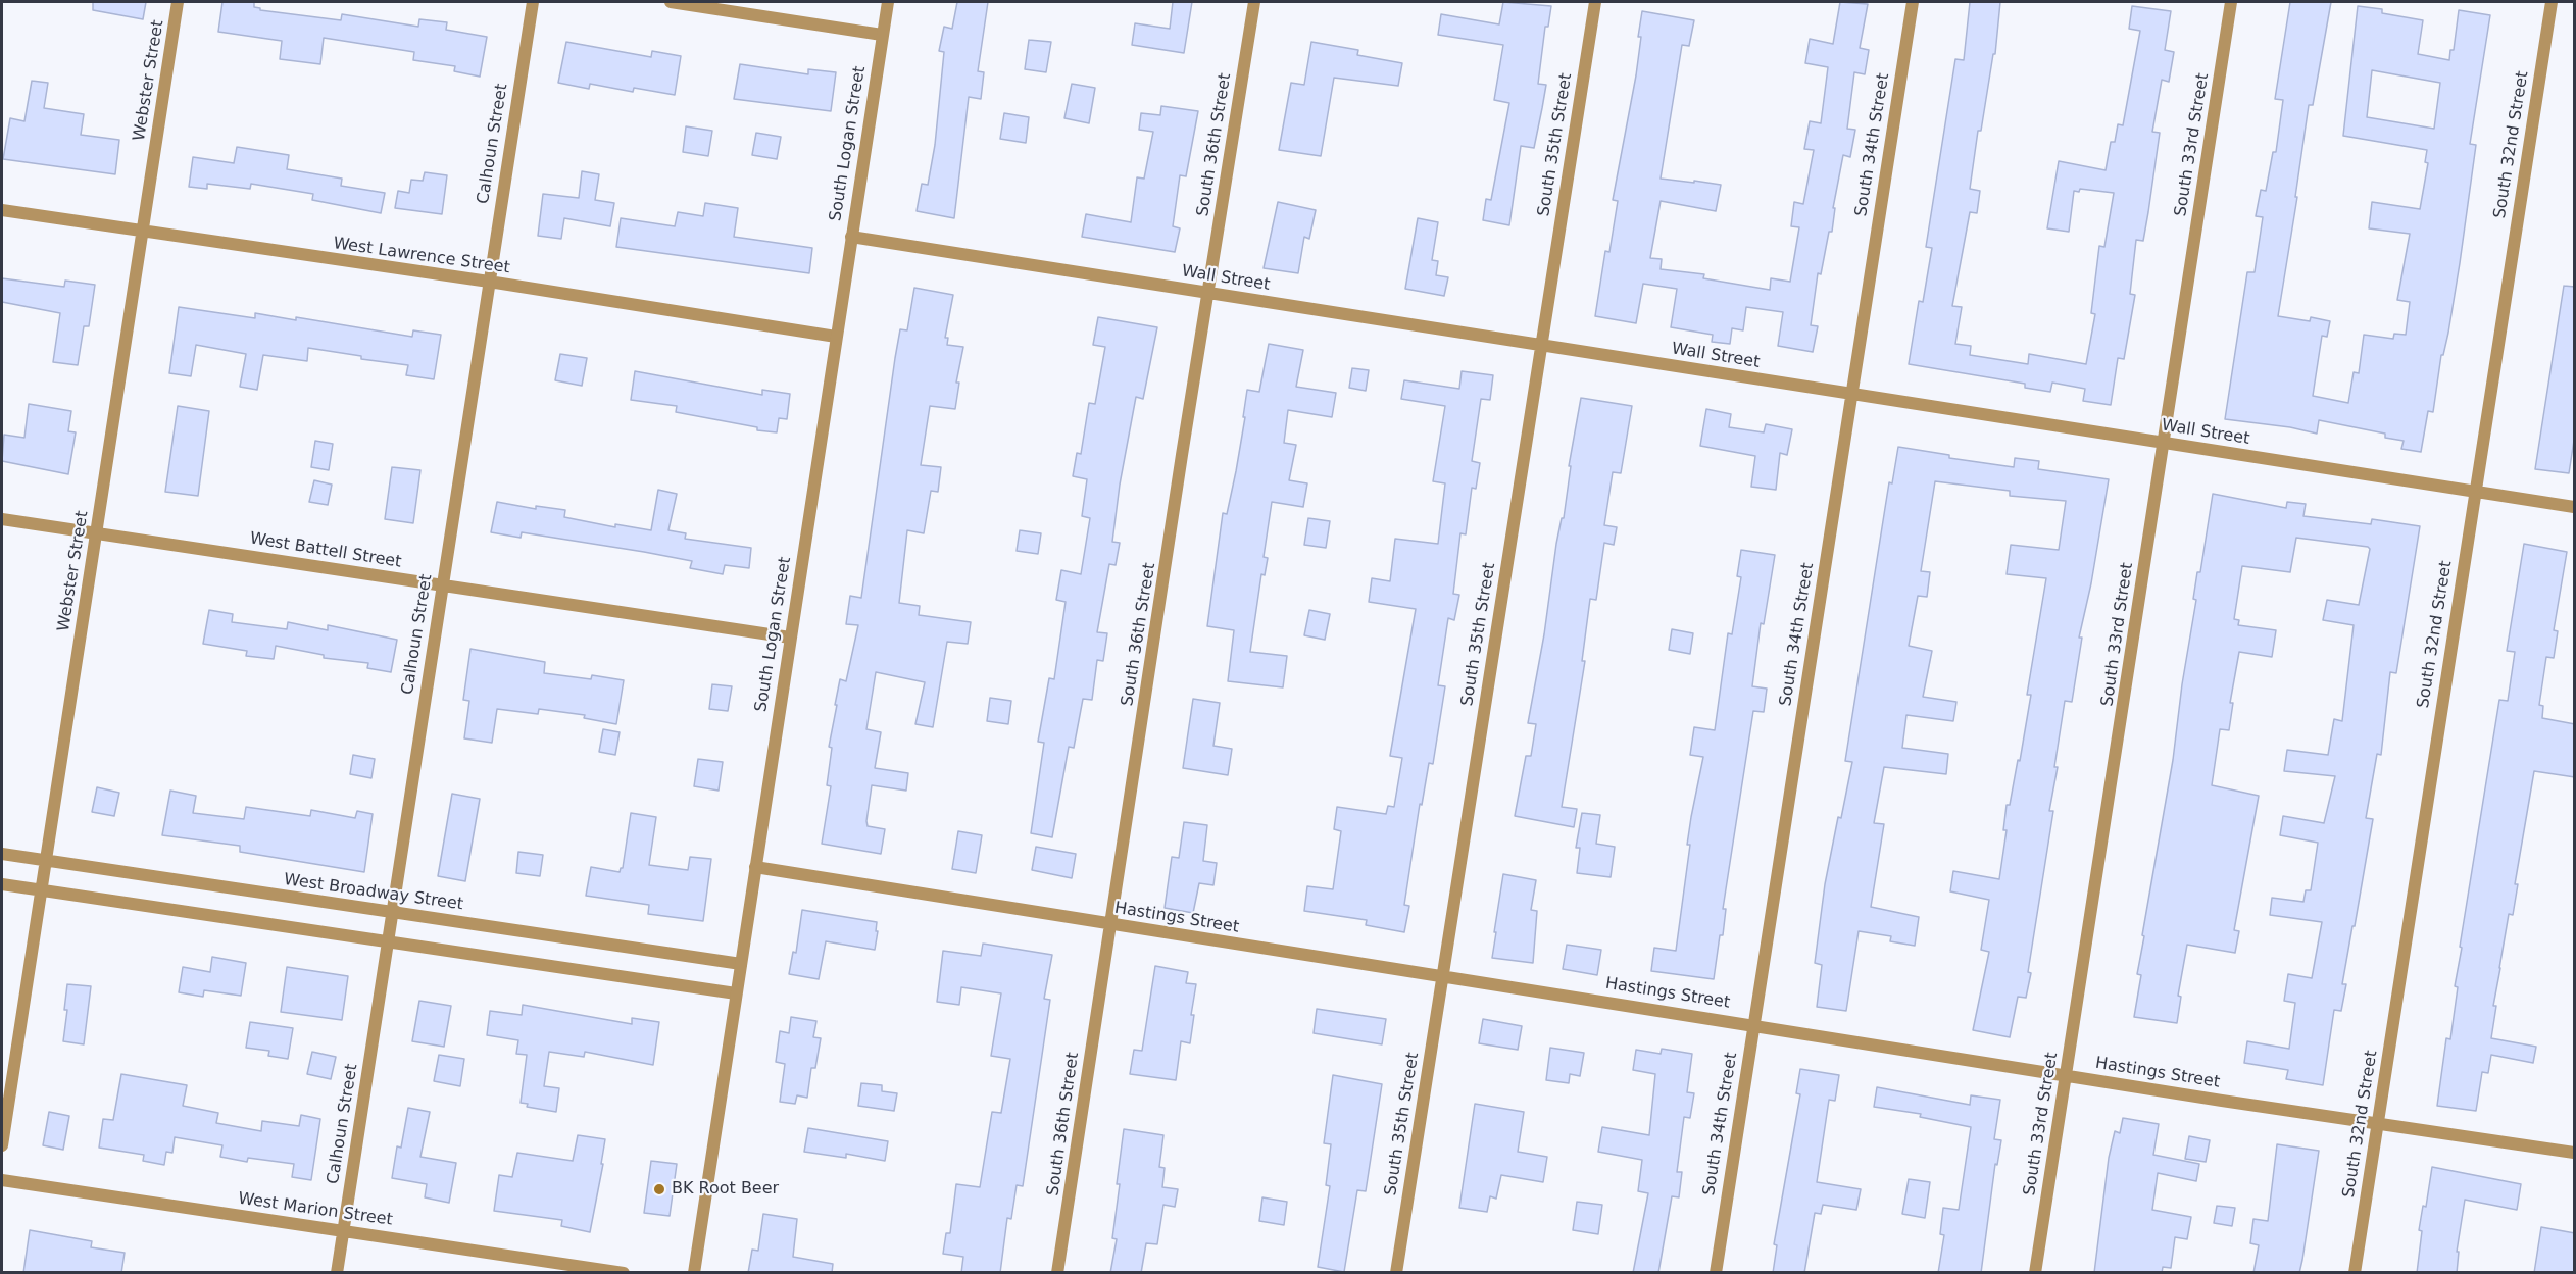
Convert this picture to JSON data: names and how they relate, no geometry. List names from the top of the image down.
{
  "streets": {
    "street": [
      "Webster Street",
      "Calhoun Street",
      "South Logan Street",
      "South 36th Street",
      "South 35th Street",
      "South 34th Street",
      "South 33rd Street",
      "South 32nd Street",
      "West Lawrence Street",
      "Wall Street",
      "West Battell Street",
      "West Broadway Street",
      "Hastings Street",
      "West Marion Street"
    ]
  },
  "crossings": [
    ["Webster Street", "West Lawrence Street"],
    ["Webster Street", "West Battell Street"],
    ["Webster Street", "West Broadway Street"],
    ["Calhoun Street", "West Lawrence Street"],
    ["Calhoun Street", "West Battell Street"],
    ["Calhoun Street", "West Broadway Street"],
    ["Calhoun Street", "West Marion Street"],
    ["South Logan Street", "West Lawrence Street"],
    ["South Logan Street", "Wall Street"],
    ["South Logan Street", "West Battell Street"],
    ["South Logan Street", "West Broadway Street"],
    ["South Logan Street", "Hastings Street"],
    ["South 36th Street", "Wall Street"],
    ["South 36th Street", "Hastings Street"],
    ["South 35th Street", "Wall Street"],
    ["South 35th Street", "Hastings Street"],
    ["South 34th Street", "Wall Street"],
    ["South 34th Street", "Hastings Street"],
    ["South 33rd Street", "Wall Street"],
    ["South 33rd Street", "Hastings Street"],
    ["South 32nd Street", "Wall Street"],
    ["South 32nd Street", "Hastings Street"]
  ],
  "places": ["BK Root Beer"]
}
